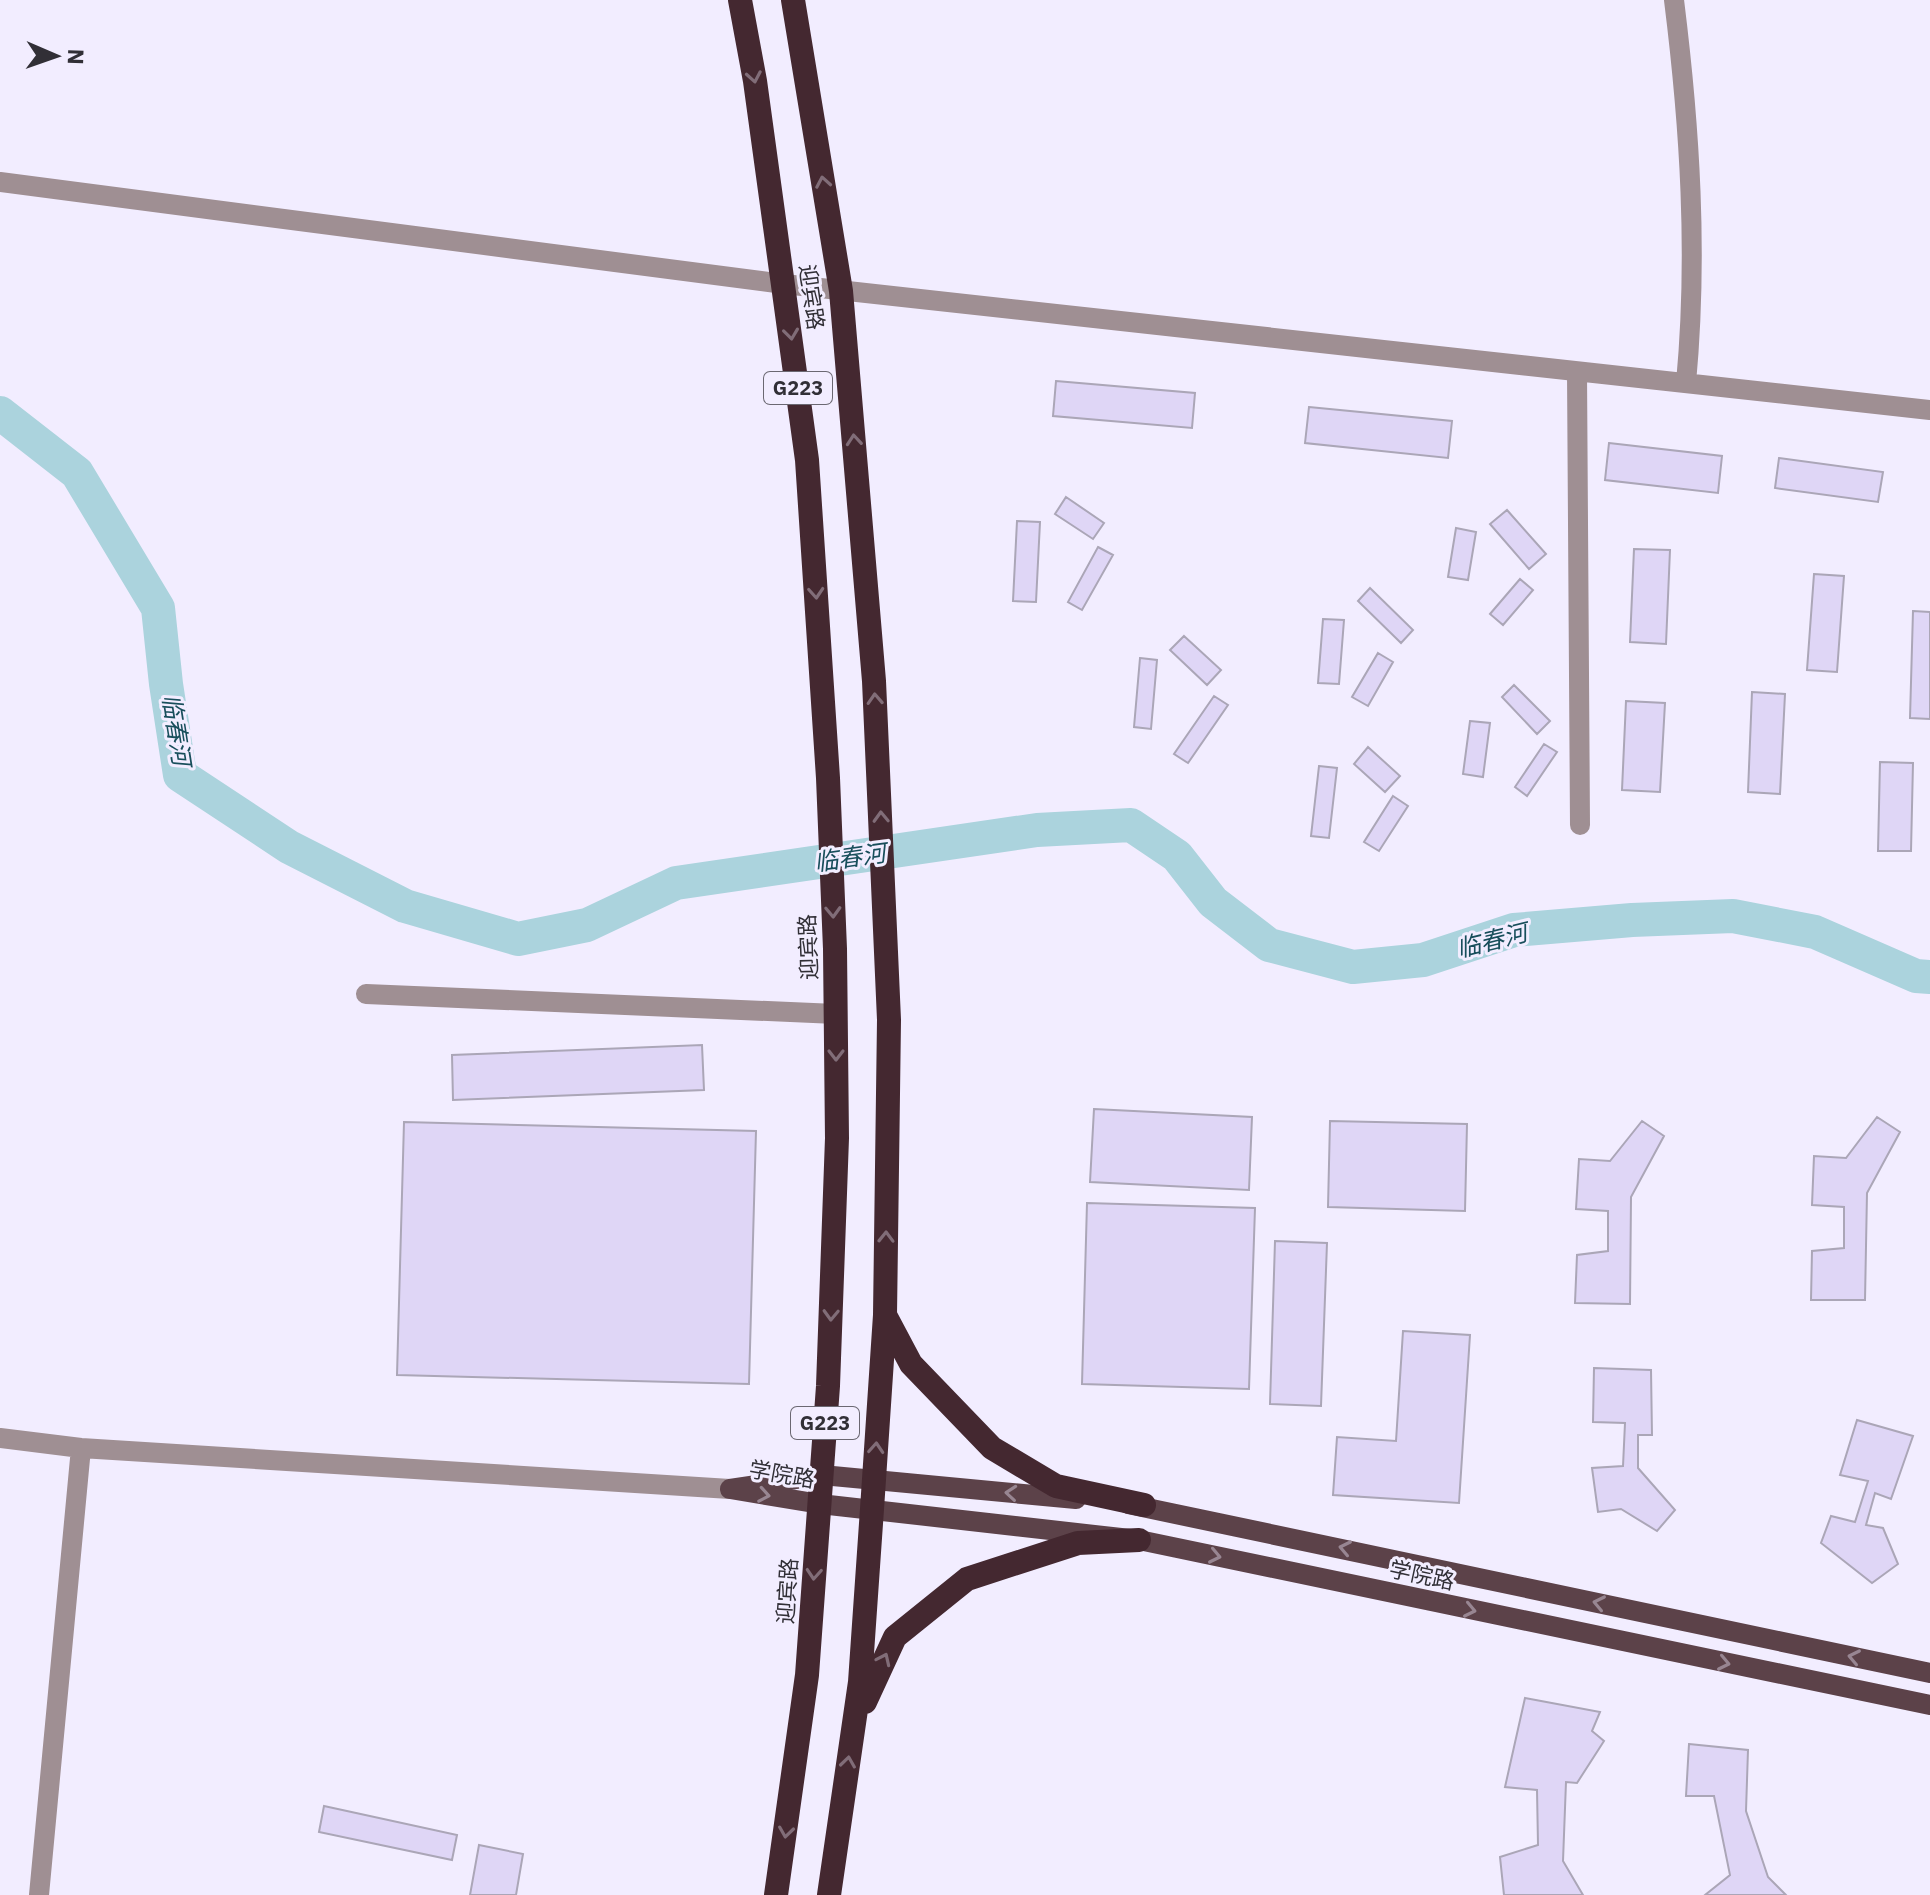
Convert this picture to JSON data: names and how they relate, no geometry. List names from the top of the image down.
{
  "streets": {
    "highway": ["迎宾路", "G223"],
    "main road": ["学院路"]
  },
  "crossings": [
    ["迎宾路", "学院路"]
  ],
  "water": ["临春河"],
  "north": "right"
}
